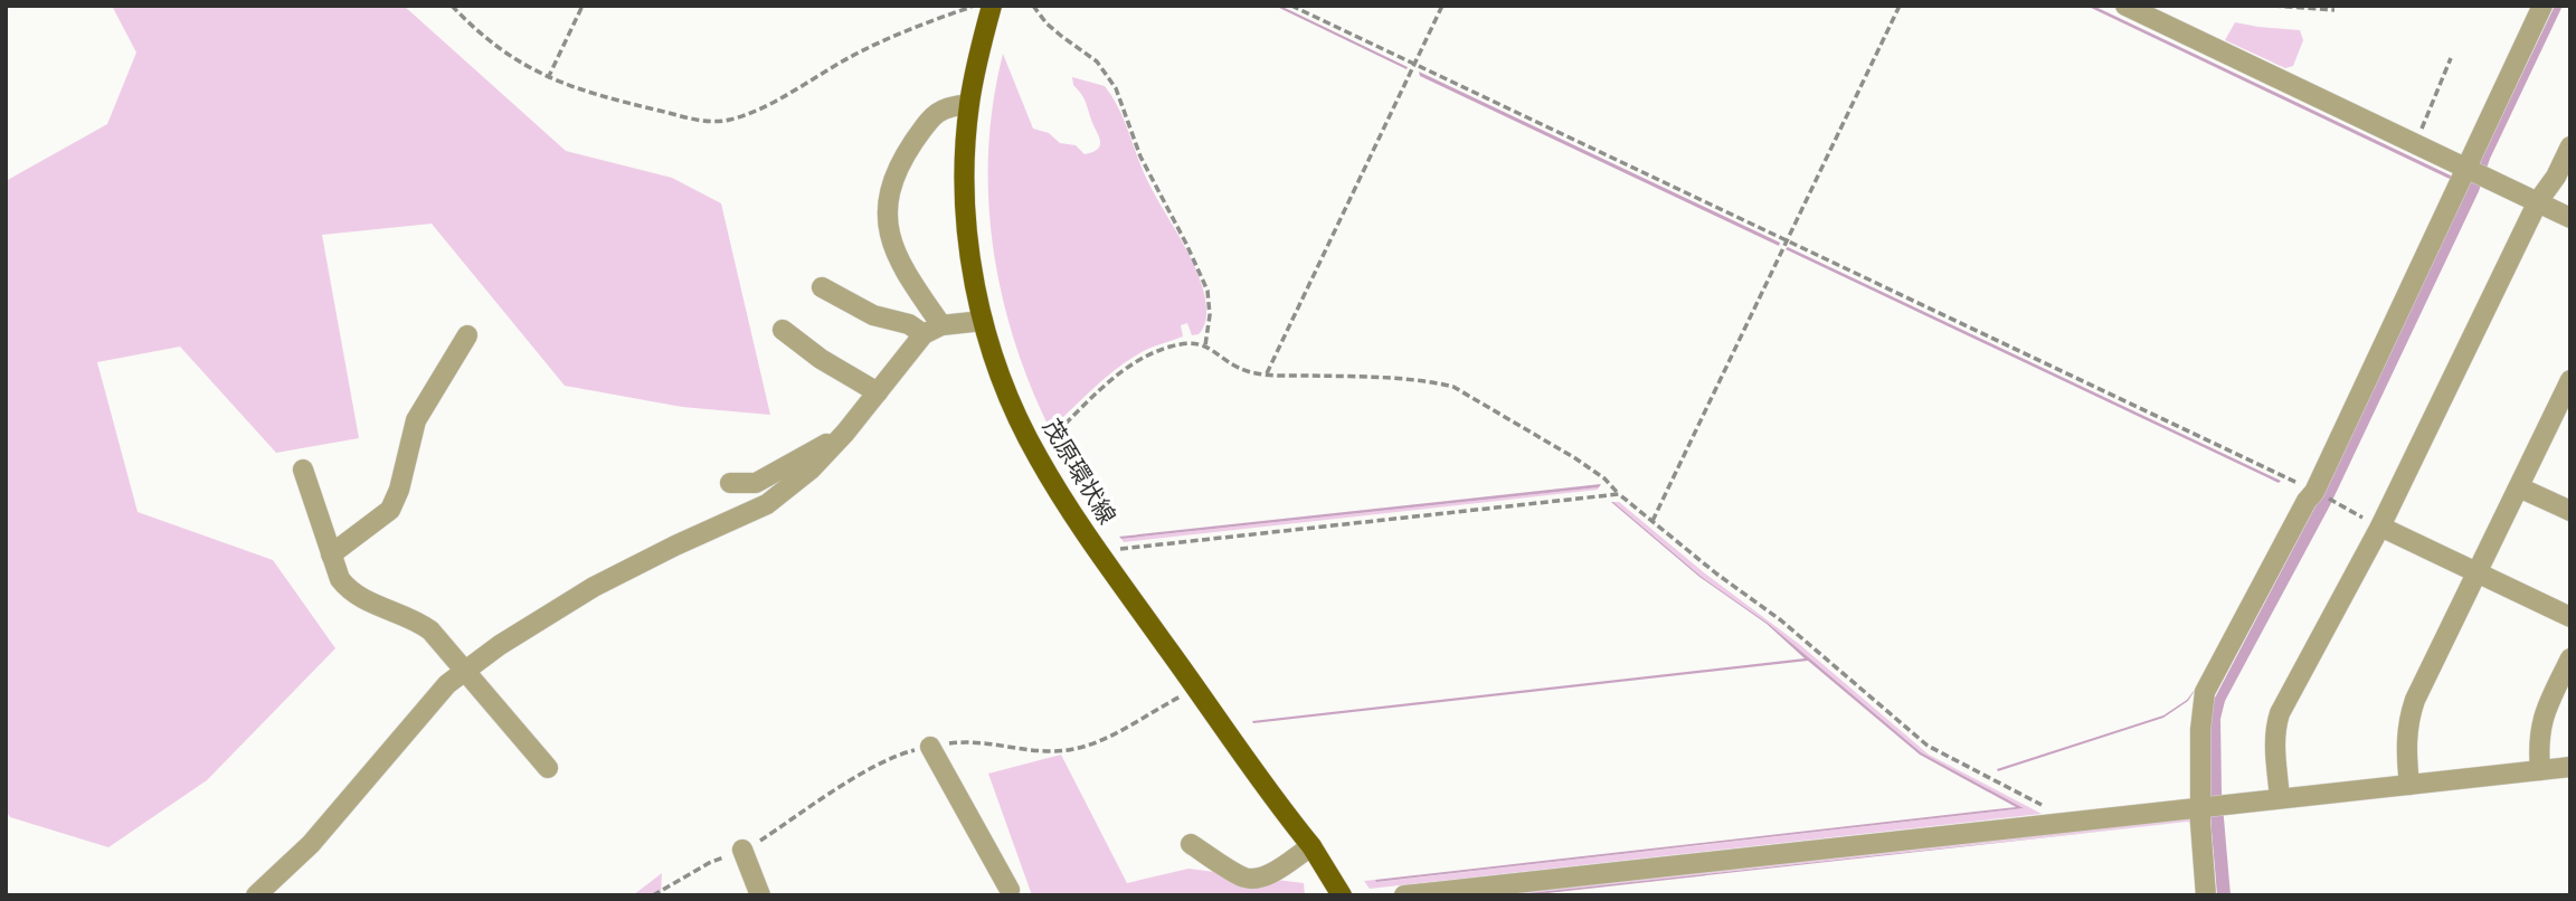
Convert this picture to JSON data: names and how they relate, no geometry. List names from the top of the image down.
{
  "streets": {
    "main road": ["茂原環状線"]
  }
}
